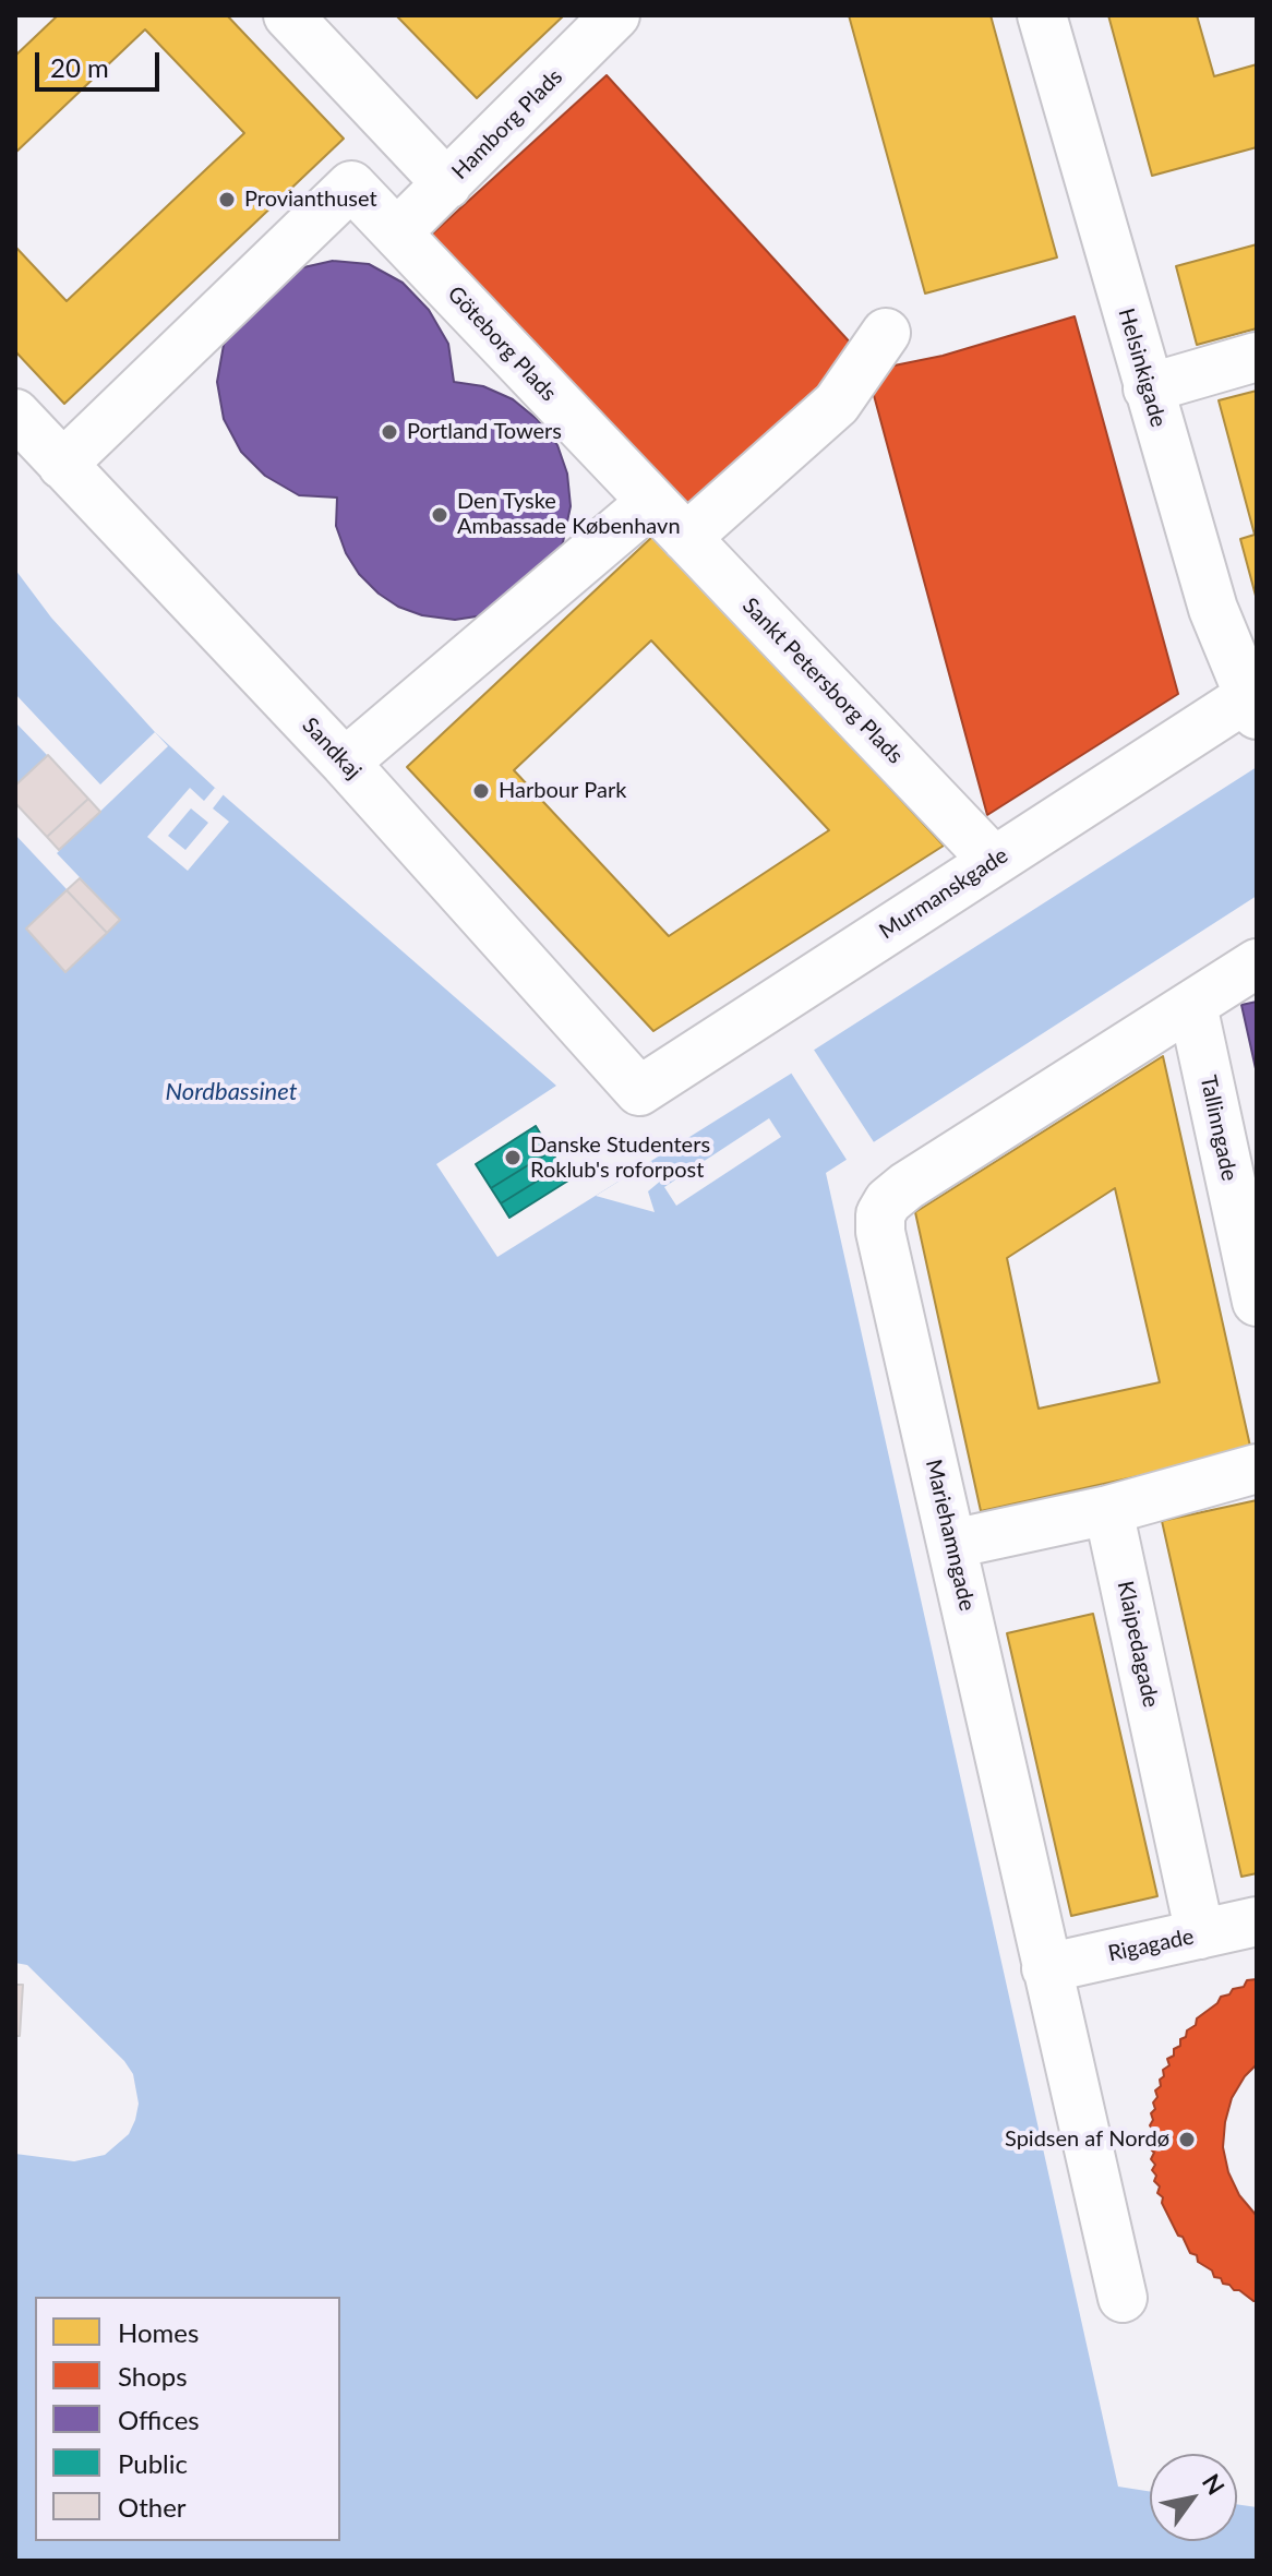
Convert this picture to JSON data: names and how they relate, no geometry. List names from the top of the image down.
{
  "streets": {
    "street": [
      "Hamborg Plads",
      "Göteborg Plads",
      "Helsinkigade",
      "Sankt Petersborg Plads",
      "Sandkaj",
      "Murmanskgade",
      "Tallinngade",
      "Mariehamngade",
      "Klaipedagade",
      "Rigagade"
    ]
  },
  "crossings": [
    ["Hamborg Plads", "Göteborg Plads"],
    ["Göteborg Plads", "Sankt Petersborg Plads"],
    ["Göteborg Plads", "Sandkaj"],
    ["Helsinkigade", "Murmanskgade"],
    ["Sankt Petersborg Plads", "Murmanskgade"],
    ["Sandkaj", "Murmanskgade"],
    ["Tallinngade", "Mariehamngade"],
    ["Mariehamngade", "Rigagade"],
    ["Klaipedagade", "Rigagade"]
  ],
  "water": ["Nordbassinet"],
  "places": [
    "Provianthuset",
    "Portland Towers",
    "Den Tyske Ambassade København",
    "Harbour Park",
    "Danske Studenters Roklub's roforpost",
    "Spidsen af Nordø"
  ],
  "legend": [
    "Homes",
    "Shops",
    "Offices",
    "Public",
    "Other"
  ],
  "scale_bar": "20 m",
  "north": "top right"
}
